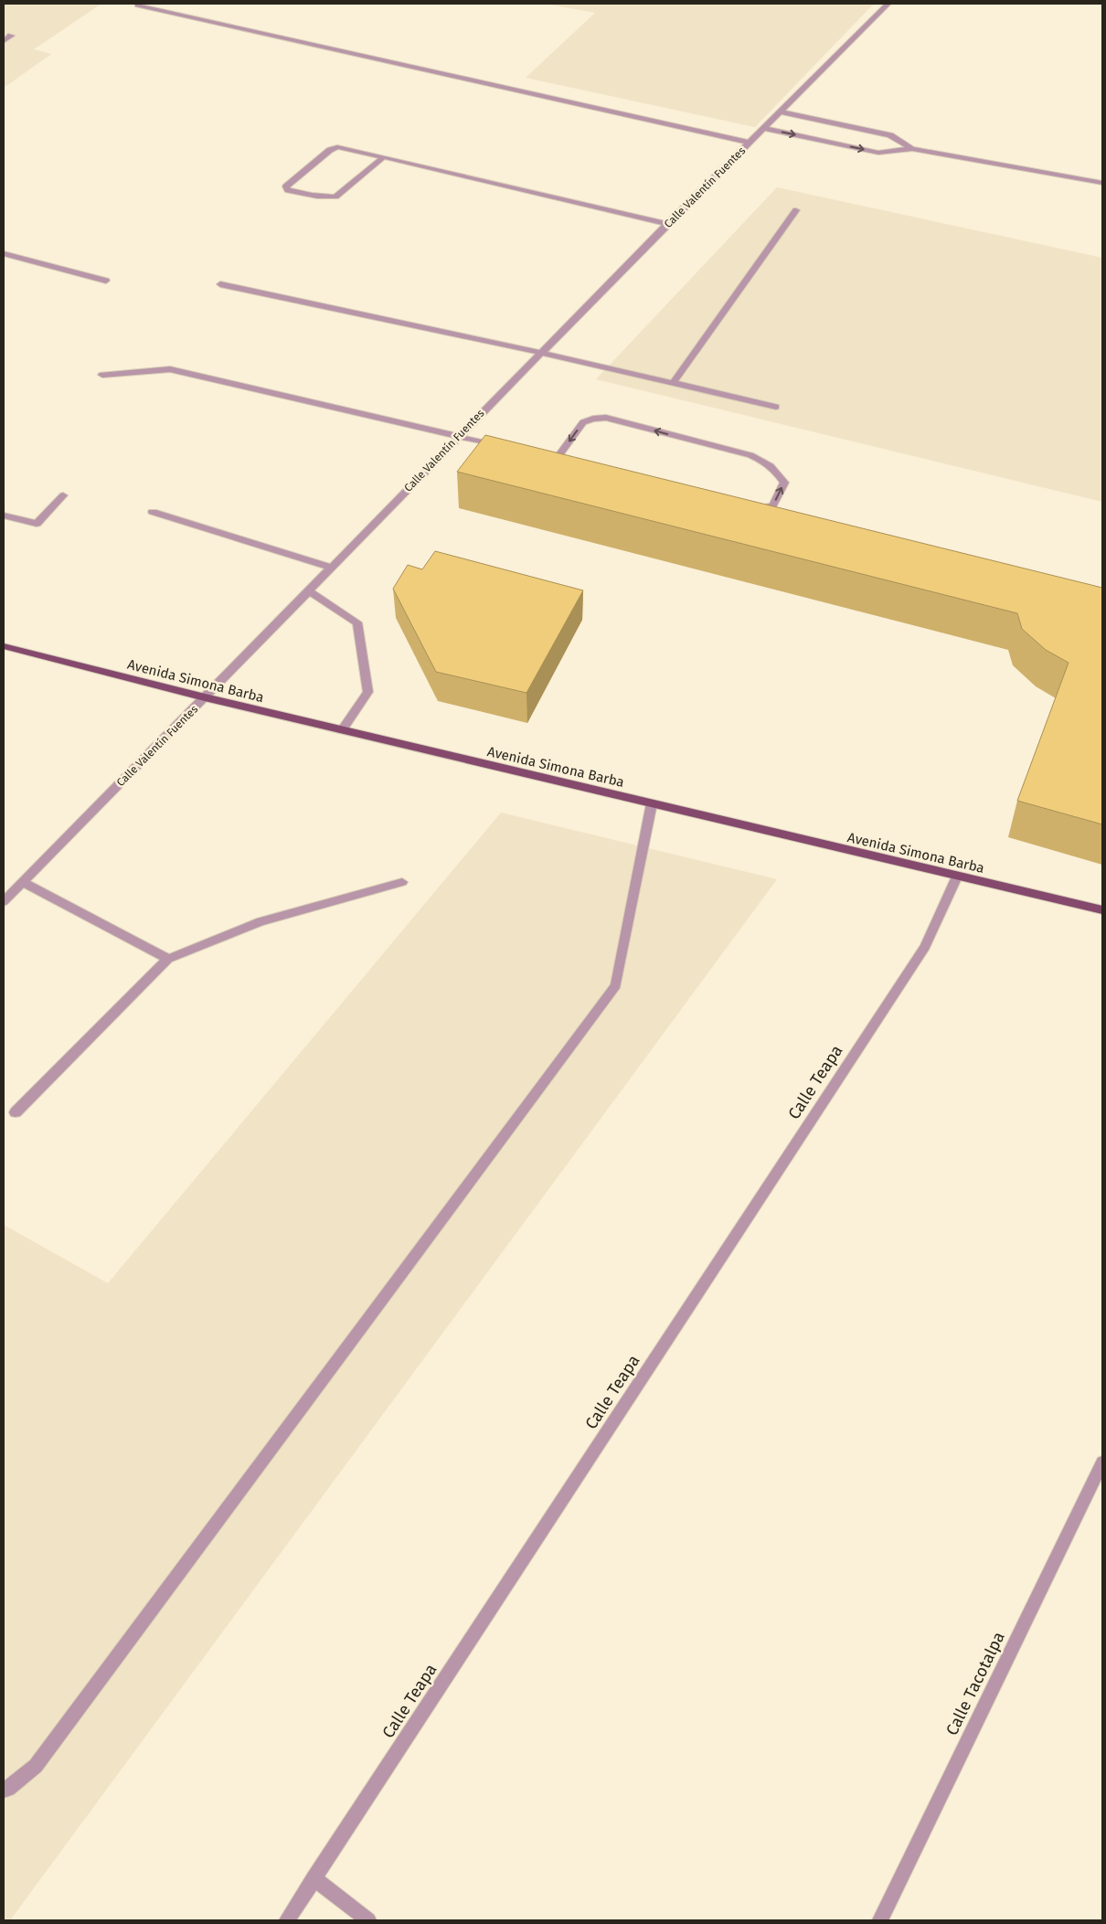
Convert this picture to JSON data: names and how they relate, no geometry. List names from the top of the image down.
{
  "streets": {
    "main road": ["Avenida Simona Barba"],
    "street": ["Calle Valentín Fuentes", "Calle Teapa", "Calle Tacotalpa"]
  },
  "crossings": [
    ["Calle Valentín Fuentes", "Avenida Simona Barba"],
    ["Avenida Simona Barba", "Calle Teapa"]
  ]
}
